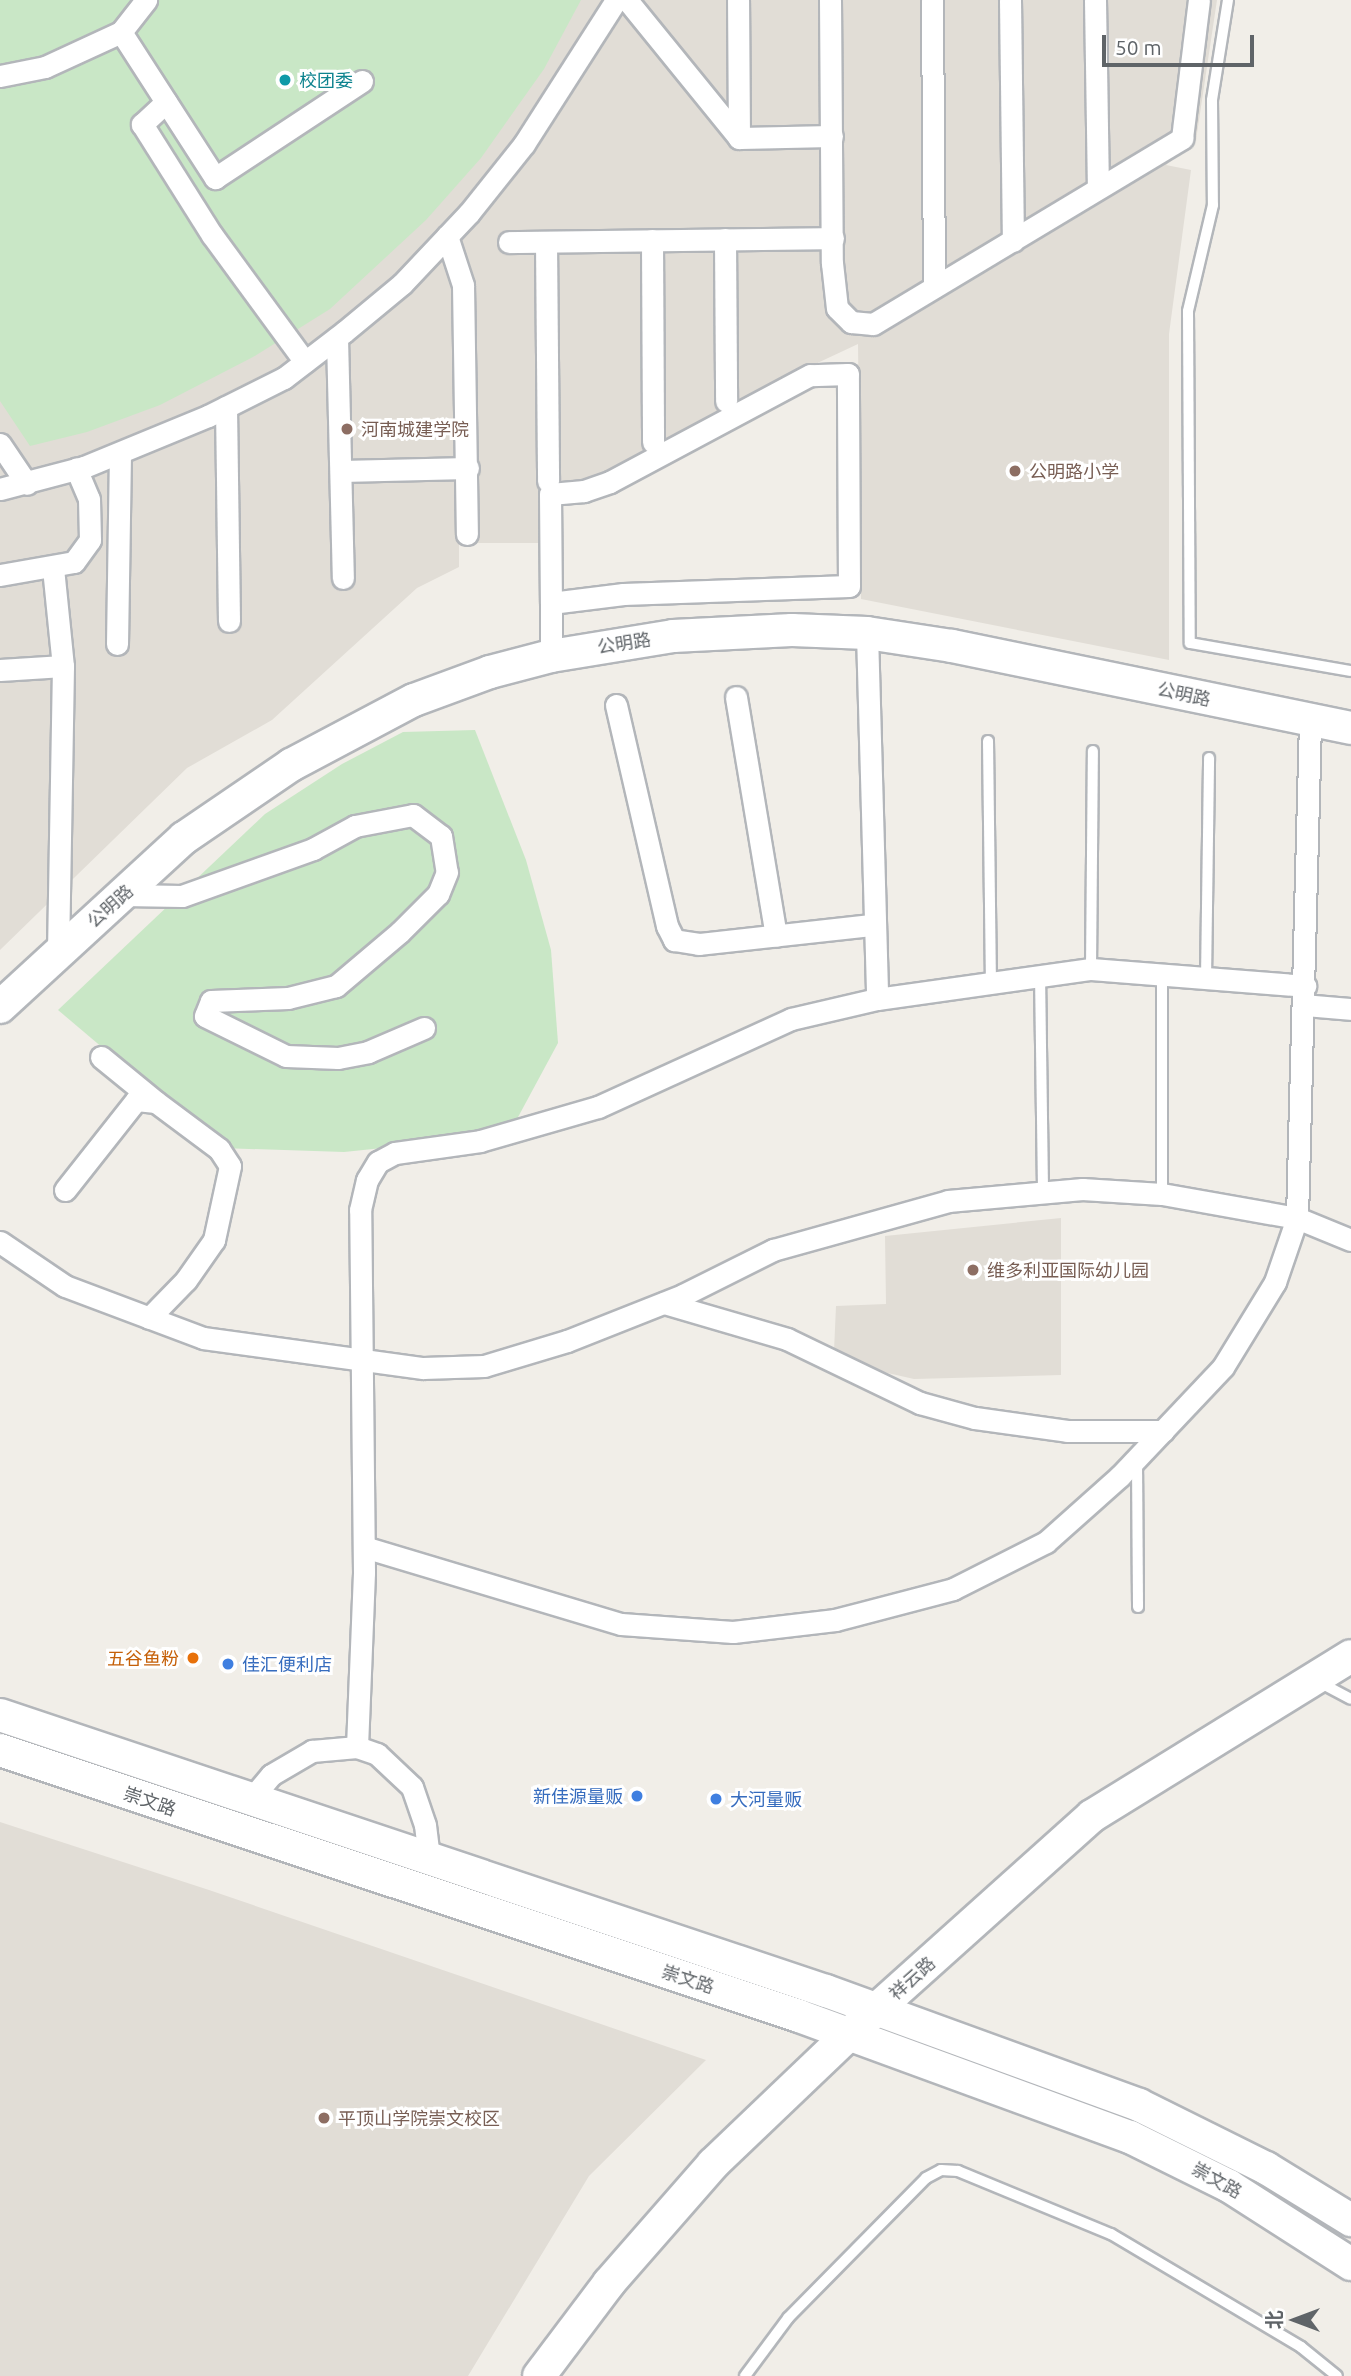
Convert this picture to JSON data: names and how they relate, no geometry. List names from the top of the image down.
{
  "streets": {
    "main road": ["公明路", "崇文路", "祥云路"]
  },
  "crossings": [
    ["崇文路", "祥云路"]
  ],
  "places": [
    "校团委",
    "河南城建学院",
    "公明路小学",
    "维多利亚国际幼儿园",
    "五谷鱼粉",
    "佳汇便利店",
    "新佳源量贩",
    "大河量贩",
    "平顶山学院崇文校区"
  ],
  "scale_bar": "50 m",
  "north": "left"
}
